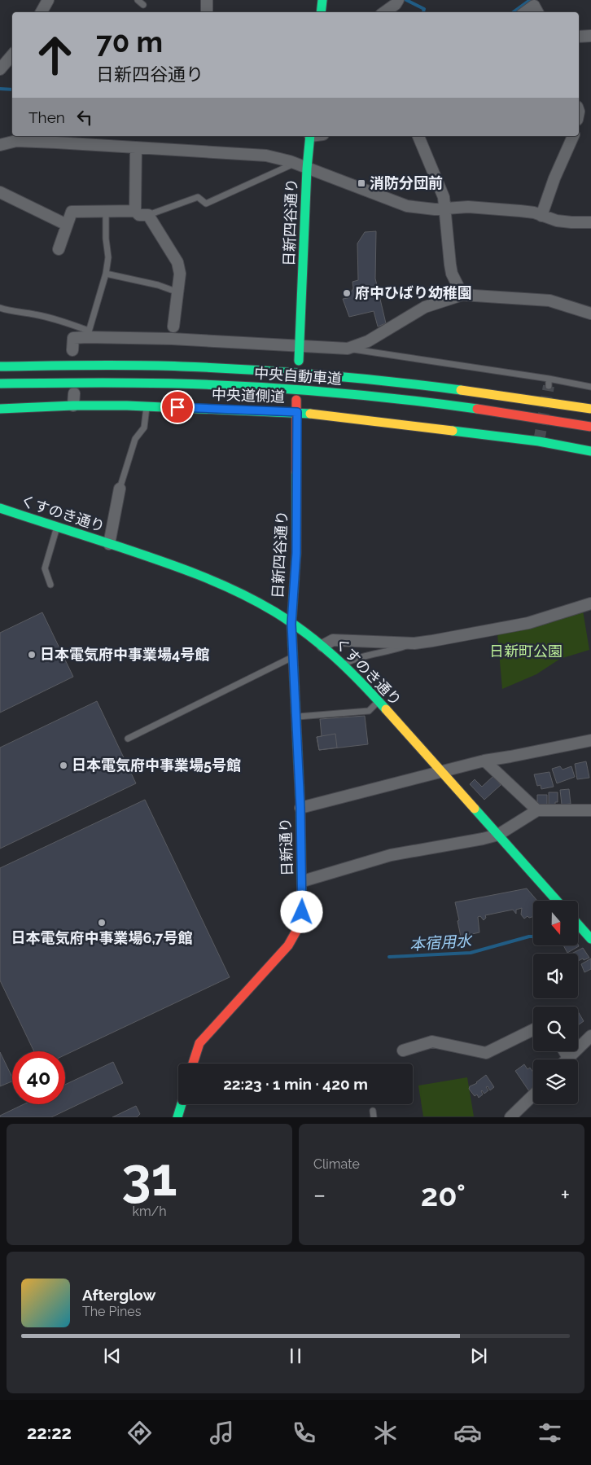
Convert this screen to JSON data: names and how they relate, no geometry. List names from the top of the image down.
{
  "streets": {
    "main road": [
      "日新四谷通り",
      "中央自動車道",
      "中央道側道",
      "くすのき通り",
      "日新通り"
    ]
  },
  "crossings": [
    ["日新四谷通り", "中央道側道"],
    ["日新四谷通り", "くすのき通り"],
    ["日新四谷通り", "日新通り"],
    ["くすのき通り", "日新通り"]
  ],
  "water": ["本宿用水"],
  "parks": ["日新町公園"],
  "places": {
    "transit": ["消防分団前"],
    "other": [
      "府中ひばり幼稚園",
      "日本電気府中事業場4号館",
      "日本電気府中事業場5号館",
      "日本電気府中事業場6,7号館"
    ]
  },
  "north": "bottom",
  "page": {
    "turn": ["70 m", "日新四谷通り"],
    "then": "Then",
    "limit": "40",
    "trip": "22:23 · 1 min · 420 m",
    "tile": [
      ["31", "km/h"],
      "Climate"
    ],
    "heat": ["−", "20°", "+"],
    "song": ["Afterglow", "The Pines"],
    "tabs": "22:22"
  }
}
